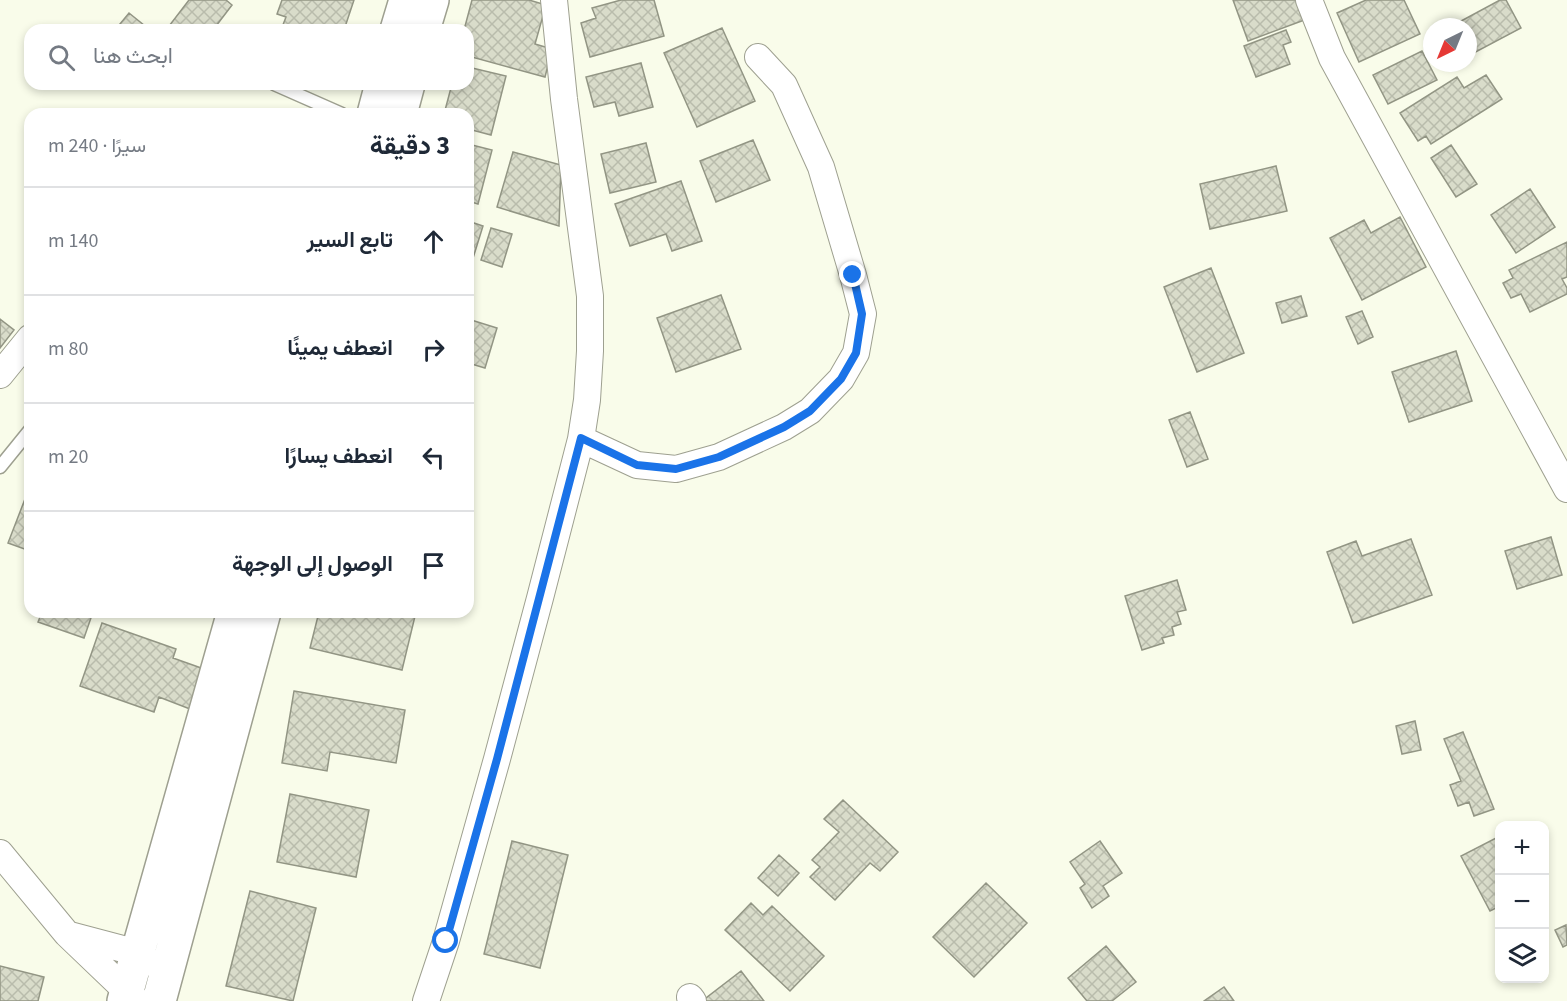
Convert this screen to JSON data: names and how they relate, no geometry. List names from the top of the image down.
{
  "north": "bottom left",
  "page": {
    "search": "ابحث هنا",
    "heading": ["3 دقيقة", "سيرًا · 240 m"],
    "list": [
      ["تابع السير", "140 m"],
      ["انعطف يمينًا", "80 m"],
      ["انعطف يسارًا", "20 m"],
      "الوصول إلى الوجهة"
    ],
    "map_buttons": ["+", "−"]
  }
}
